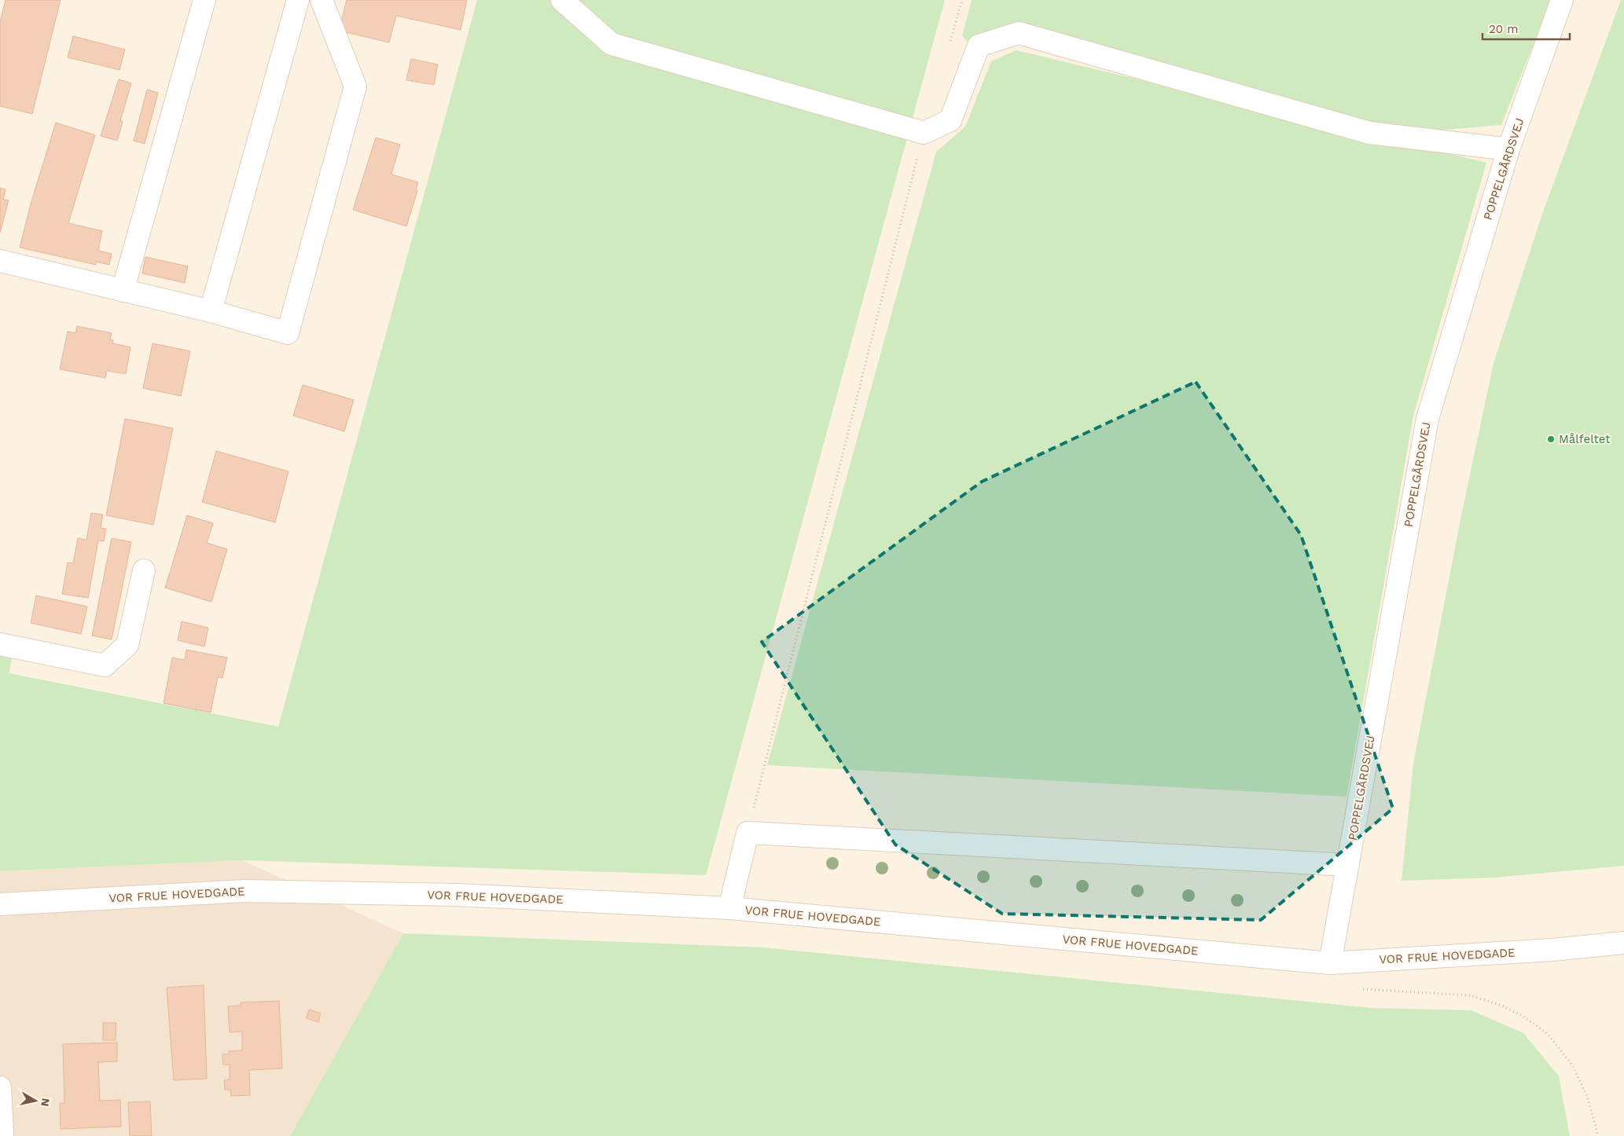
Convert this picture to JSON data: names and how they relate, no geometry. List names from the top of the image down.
{
  "streets": {
    "street": ["POPPELGÅRDSVEJ", "VOR FRUE HOVEDGADE"]
  },
  "crossings": [
    ["POPPELGÅRDSVEJ", "VOR FRUE HOVEDGADE"]
  ],
  "places": ["Målfeltet"],
  "scale_bar": "20 m",
  "north": "right"
}
